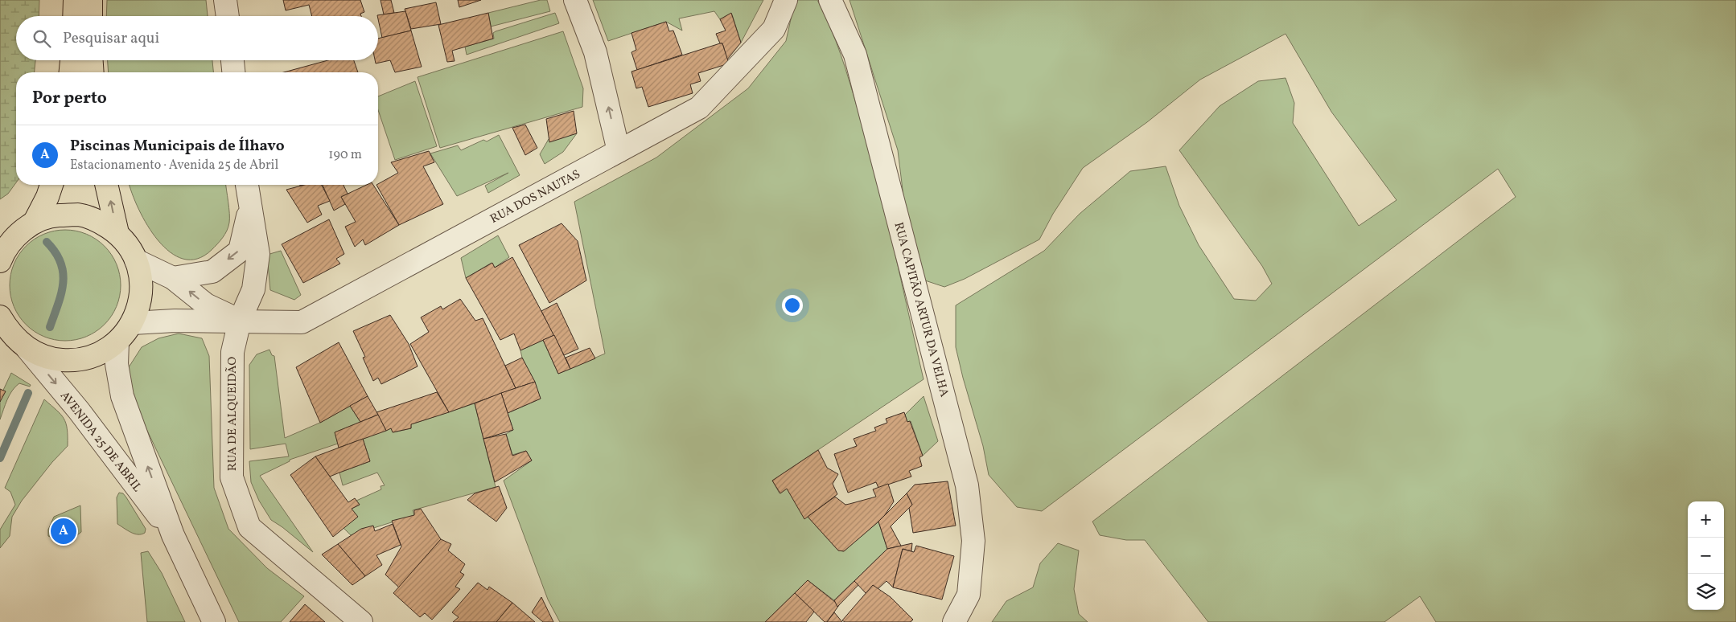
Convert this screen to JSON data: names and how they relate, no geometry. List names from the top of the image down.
{
  "streets": {
    "street": [
      "RUA DOS NAUTAS",
      "RUA CAPITÃO ARTUR DA VELHA",
      "RUA DE ALQUEIDÃO",
      "AVENIDA 25 DE ABRIL"
    ]
  },
  "crossings": [
    ["RUA DOS NAUTAS", "RUA DE ALQUEIDÃO"]
  ],
  "page": {
    "search": "Pesquisar aqui",
    "heading": "Por perto",
    "list": [
      {
        "mark": "A",
        "name": "Piscinas Municipais de Ílhavo",
        "note": "Estacionamento · Avenida 25 de Abril",
        "value": "190 m"
      }
    ],
    "map_buttons": ["+", "−"],
    "pins": "A"
  }
}
